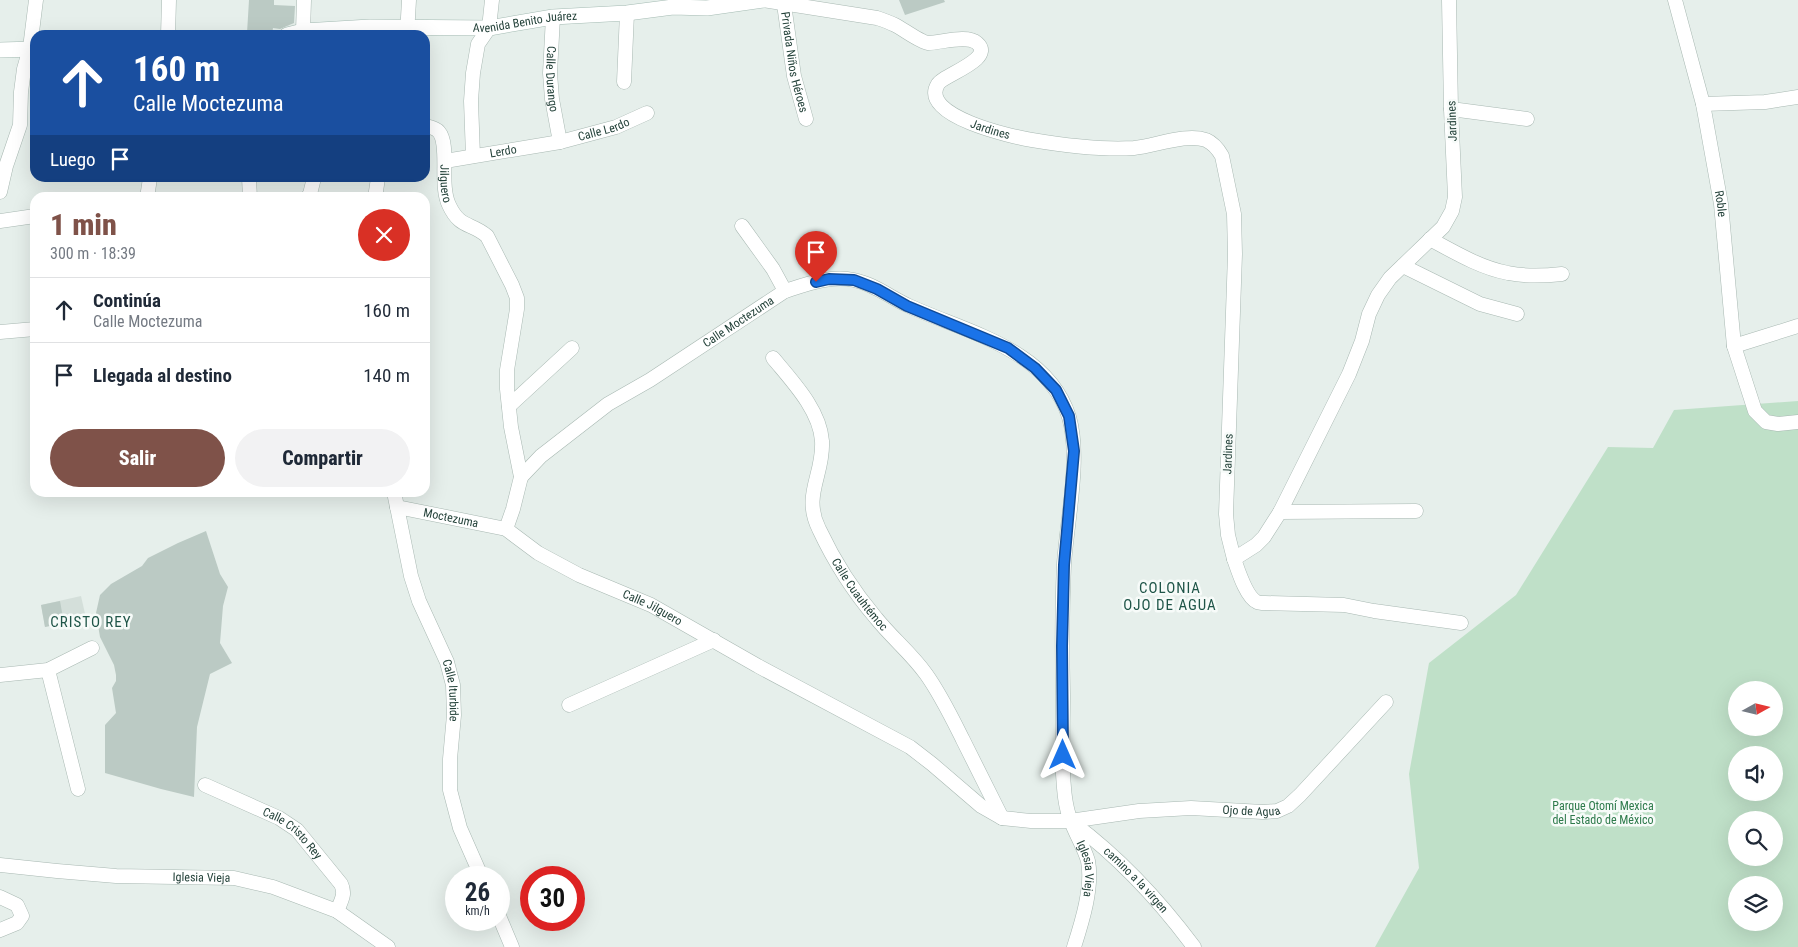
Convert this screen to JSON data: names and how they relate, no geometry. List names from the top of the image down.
{
  "streets": {
    "street": [
      "Avenida Benito Juárez",
      "Privada Niños Héroes",
      "Calle Durango",
      "Jardines",
      "Calle Lerdo",
      "Lerdo",
      "Jilguero",
      "Roble",
      "Calle Moctezuma",
      "Moctezuma",
      "Calle Cuauhtémoc",
      "Calle Jilguero",
      "Calle Iturbide",
      "Ojo de Agua",
      "Calle Cristo Rey",
      "Iglesia Vieja",
      "camino a la virgen"
    ]
  },
  "crossings": [
    ["Avenida Benito Juárez", "Calle Durango"],
    ["Privada Niños Héroes", "Jardines"],
    ["Calle Durango", "Calle Lerdo"],
    ["Calle Durango", "Lerdo"],
    ["Calle Lerdo", "Lerdo"],
    ["Lerdo", "Jilguero"],
    ["Calle Moctezuma", "Calle Jilguero"],
    ["Calle Moctezuma", "Ojo de Agua"],
    ["Calle Moctezuma", "Iglesia Vieja"],
    ["Calle Moctezuma", "camino a la virgen"],
    ["Moctezuma", "Calle Jilguero"],
    ["Moctezuma", "Calle Iturbide"],
    ["Calle Cuauhtémoc", "Calle Jilguero"],
    ["Calle Jilguero", "Ojo de Agua"],
    ["Calle Jilguero", "Iglesia Vieja"],
    ["Calle Jilguero", "camino a la virgen"],
    ["Ojo de Agua", "Iglesia Vieja"],
    ["Ojo de Agua", "camino a la virgen"],
    ["Calle Cristo Rey", "Iglesia Vieja"],
    ["Iglesia Vieja", "camino a la virgen"]
  ],
  "districts": ["COLONIA OJO DE AGUA", "CRISTO REY"],
  "parks": ["Parque Otomí Mexica del Estado de México"],
  "north": "right",
  "page": {
    "turn": ["160 m", "Calle Moctezuma"],
    "then": "Luego",
    "heading": ["1 min", "300 m · 18:39"],
    "list": [
      {
        "name": "Continúa",
        "note": "Calle Moctezuma",
        "value": "160 m"
      },
      {
        "name": "Llegada al destino",
        "value": "140 m"
      }
    ],
    "buttons": ["Salir", "Compartir"],
    "speed": "26 km/h",
    "limit": "30"
  }
}
